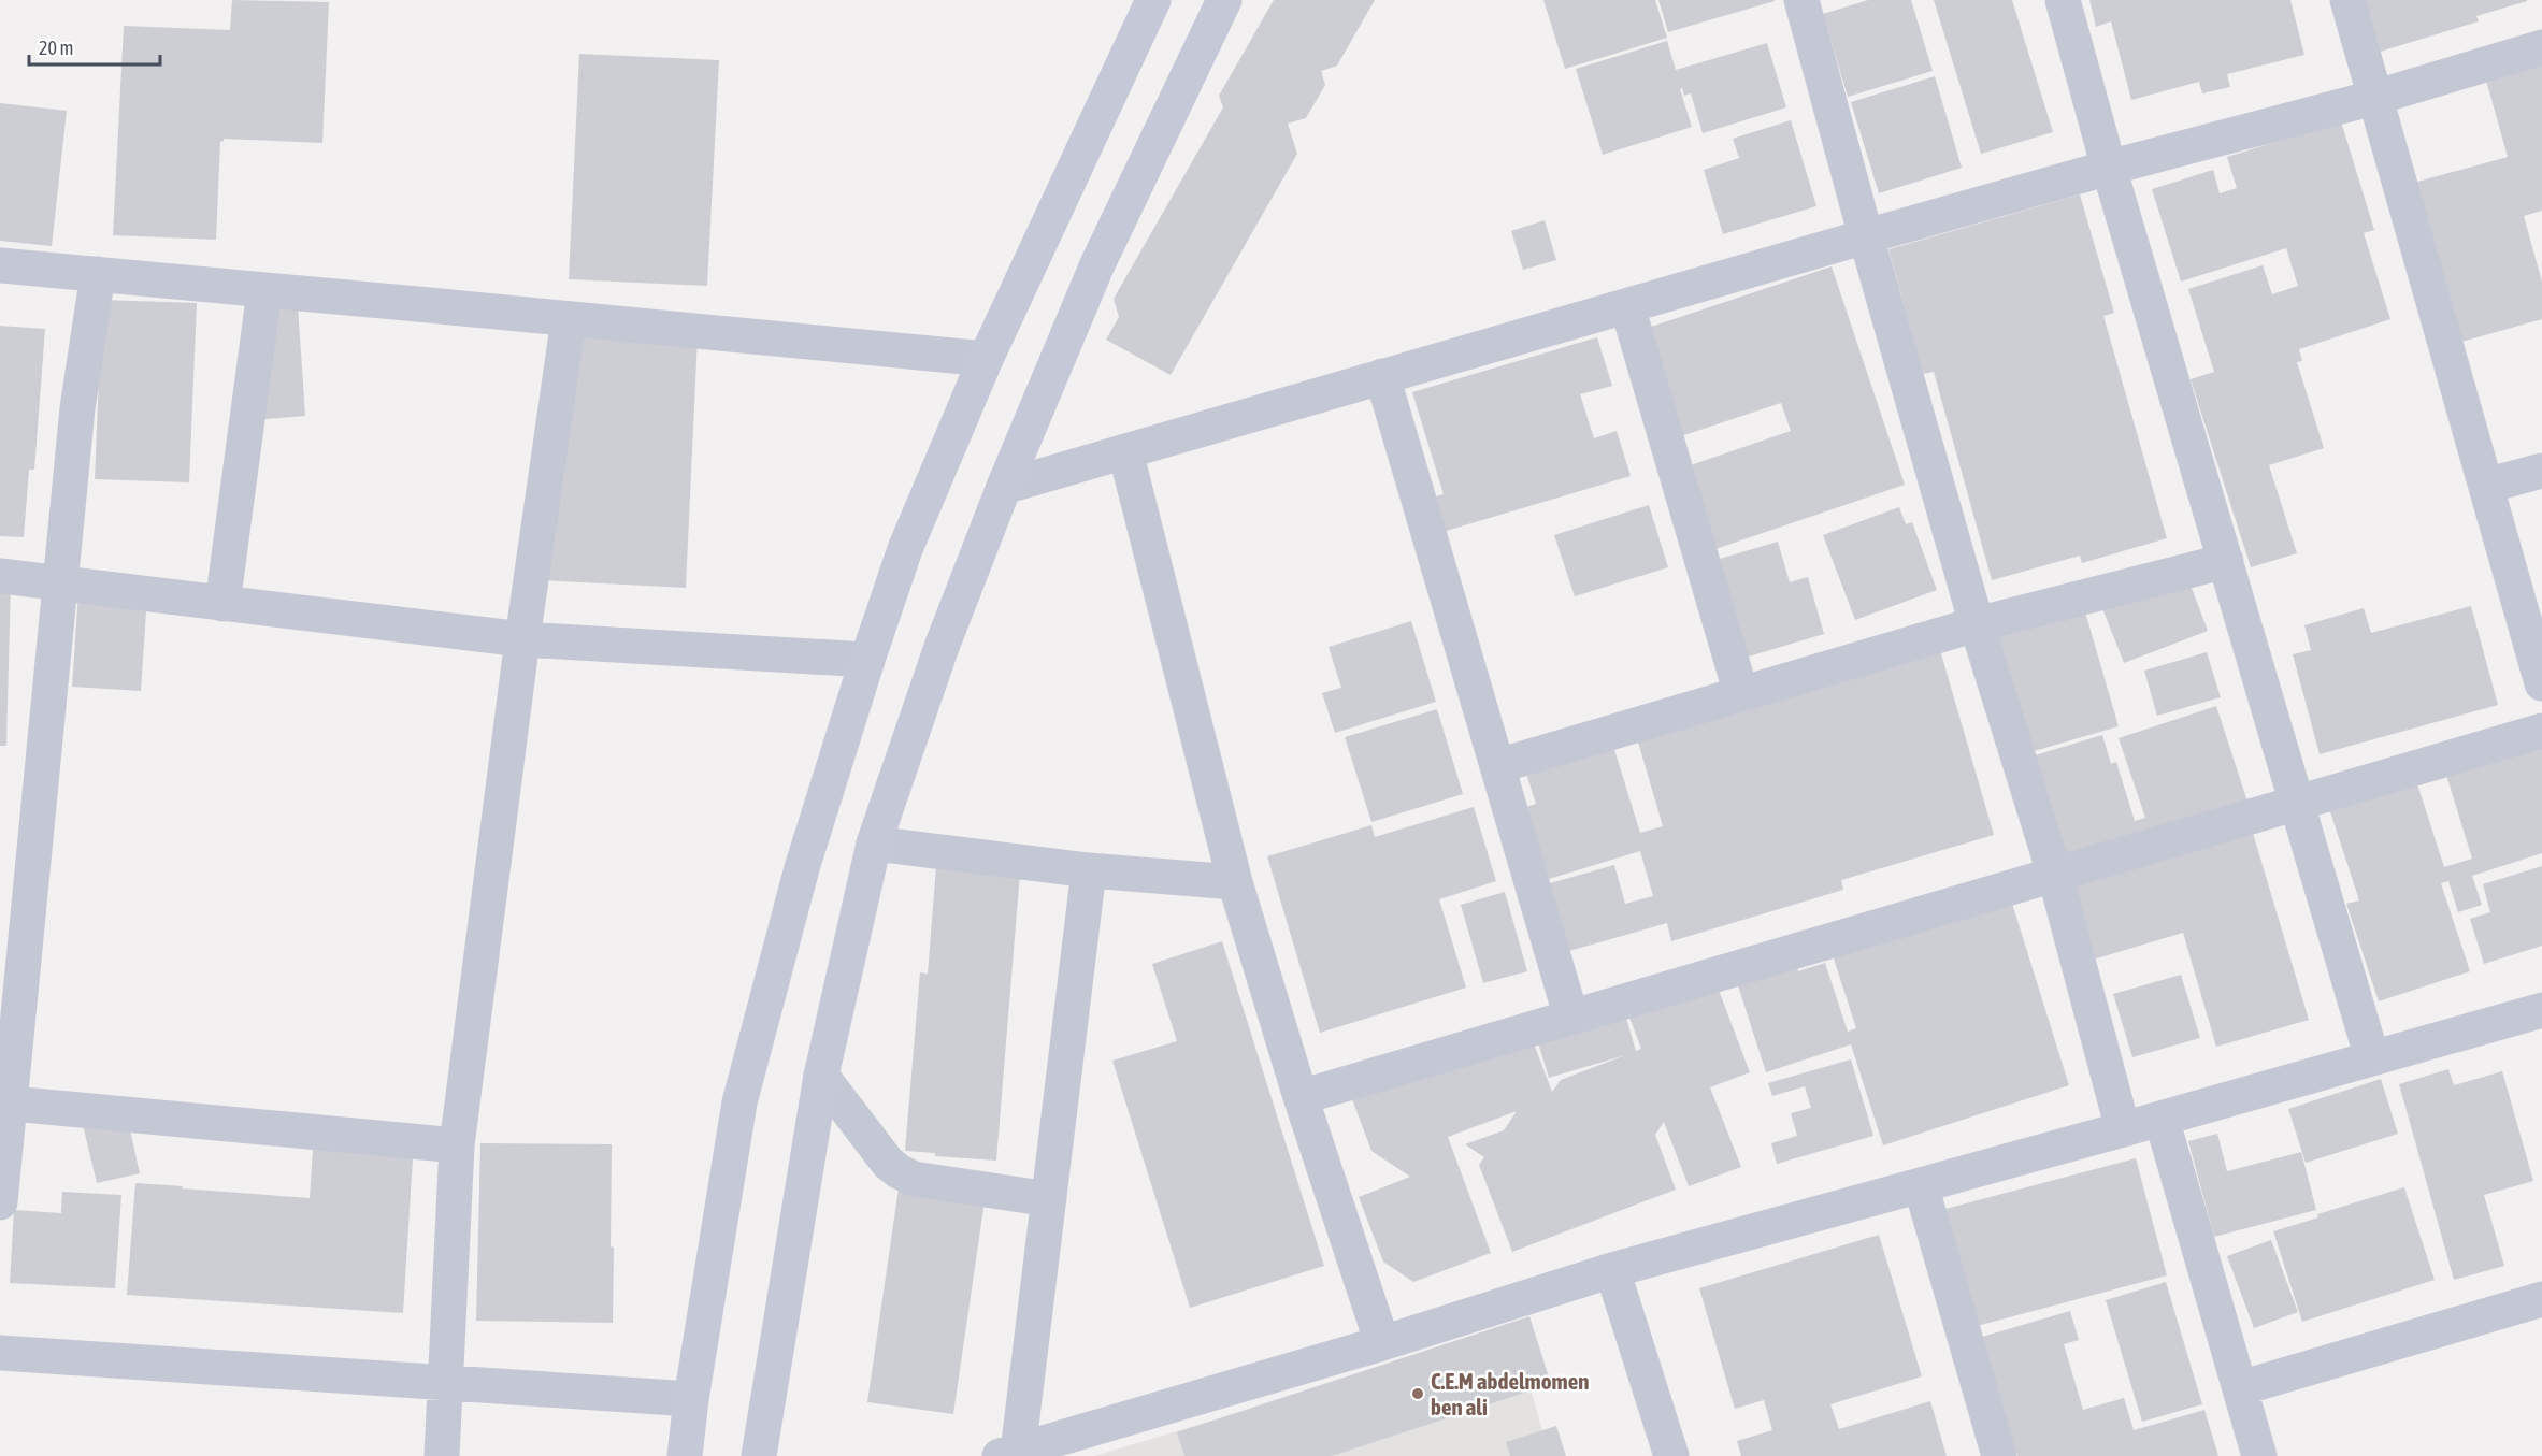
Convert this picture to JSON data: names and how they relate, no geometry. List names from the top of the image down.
{
  "places": ["C.E.M abdelmomen ben ali"],
  "scale_bar": "20 m"
}
